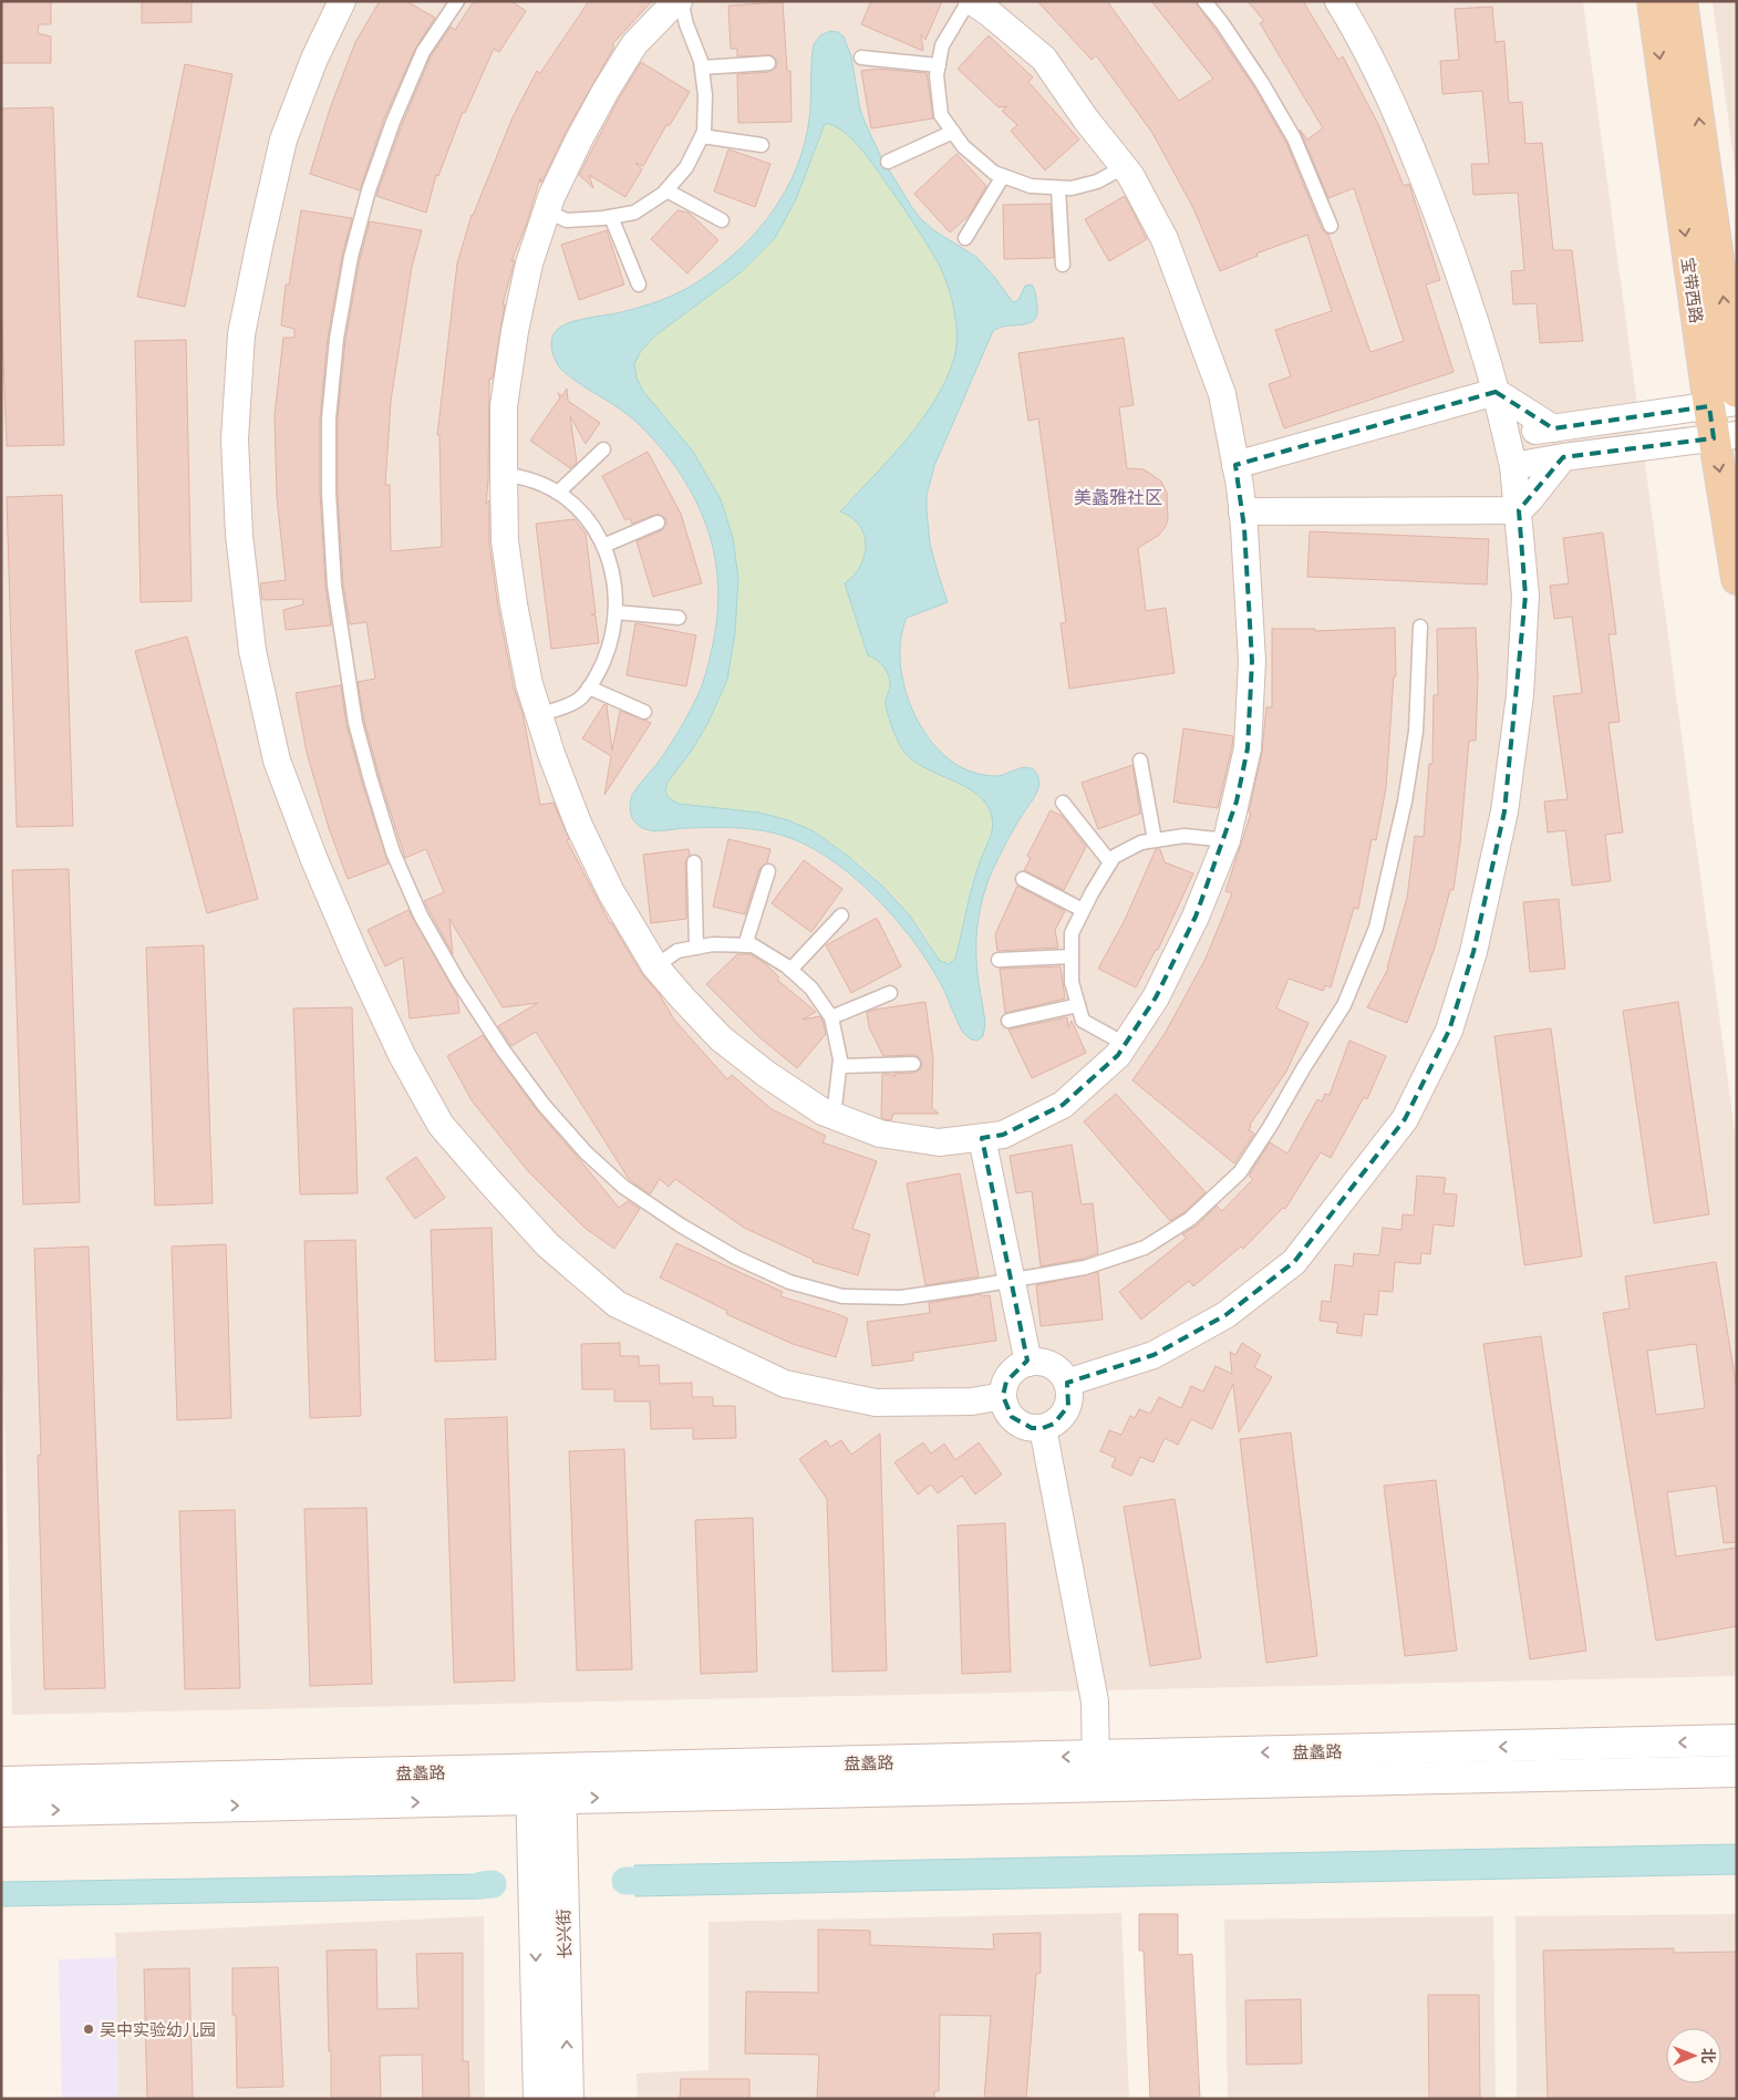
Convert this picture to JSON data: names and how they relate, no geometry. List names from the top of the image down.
{
  "streets": {
    "main road": ["宝带西路", "盘蠡路", "长兴街"]
  },
  "crossings": [
    ["盘蠡路", "长兴街"]
  ],
  "districts": ["美蠡雅社区"],
  "places": ["吴中实验幼儿园"],
  "north": "right"
}
